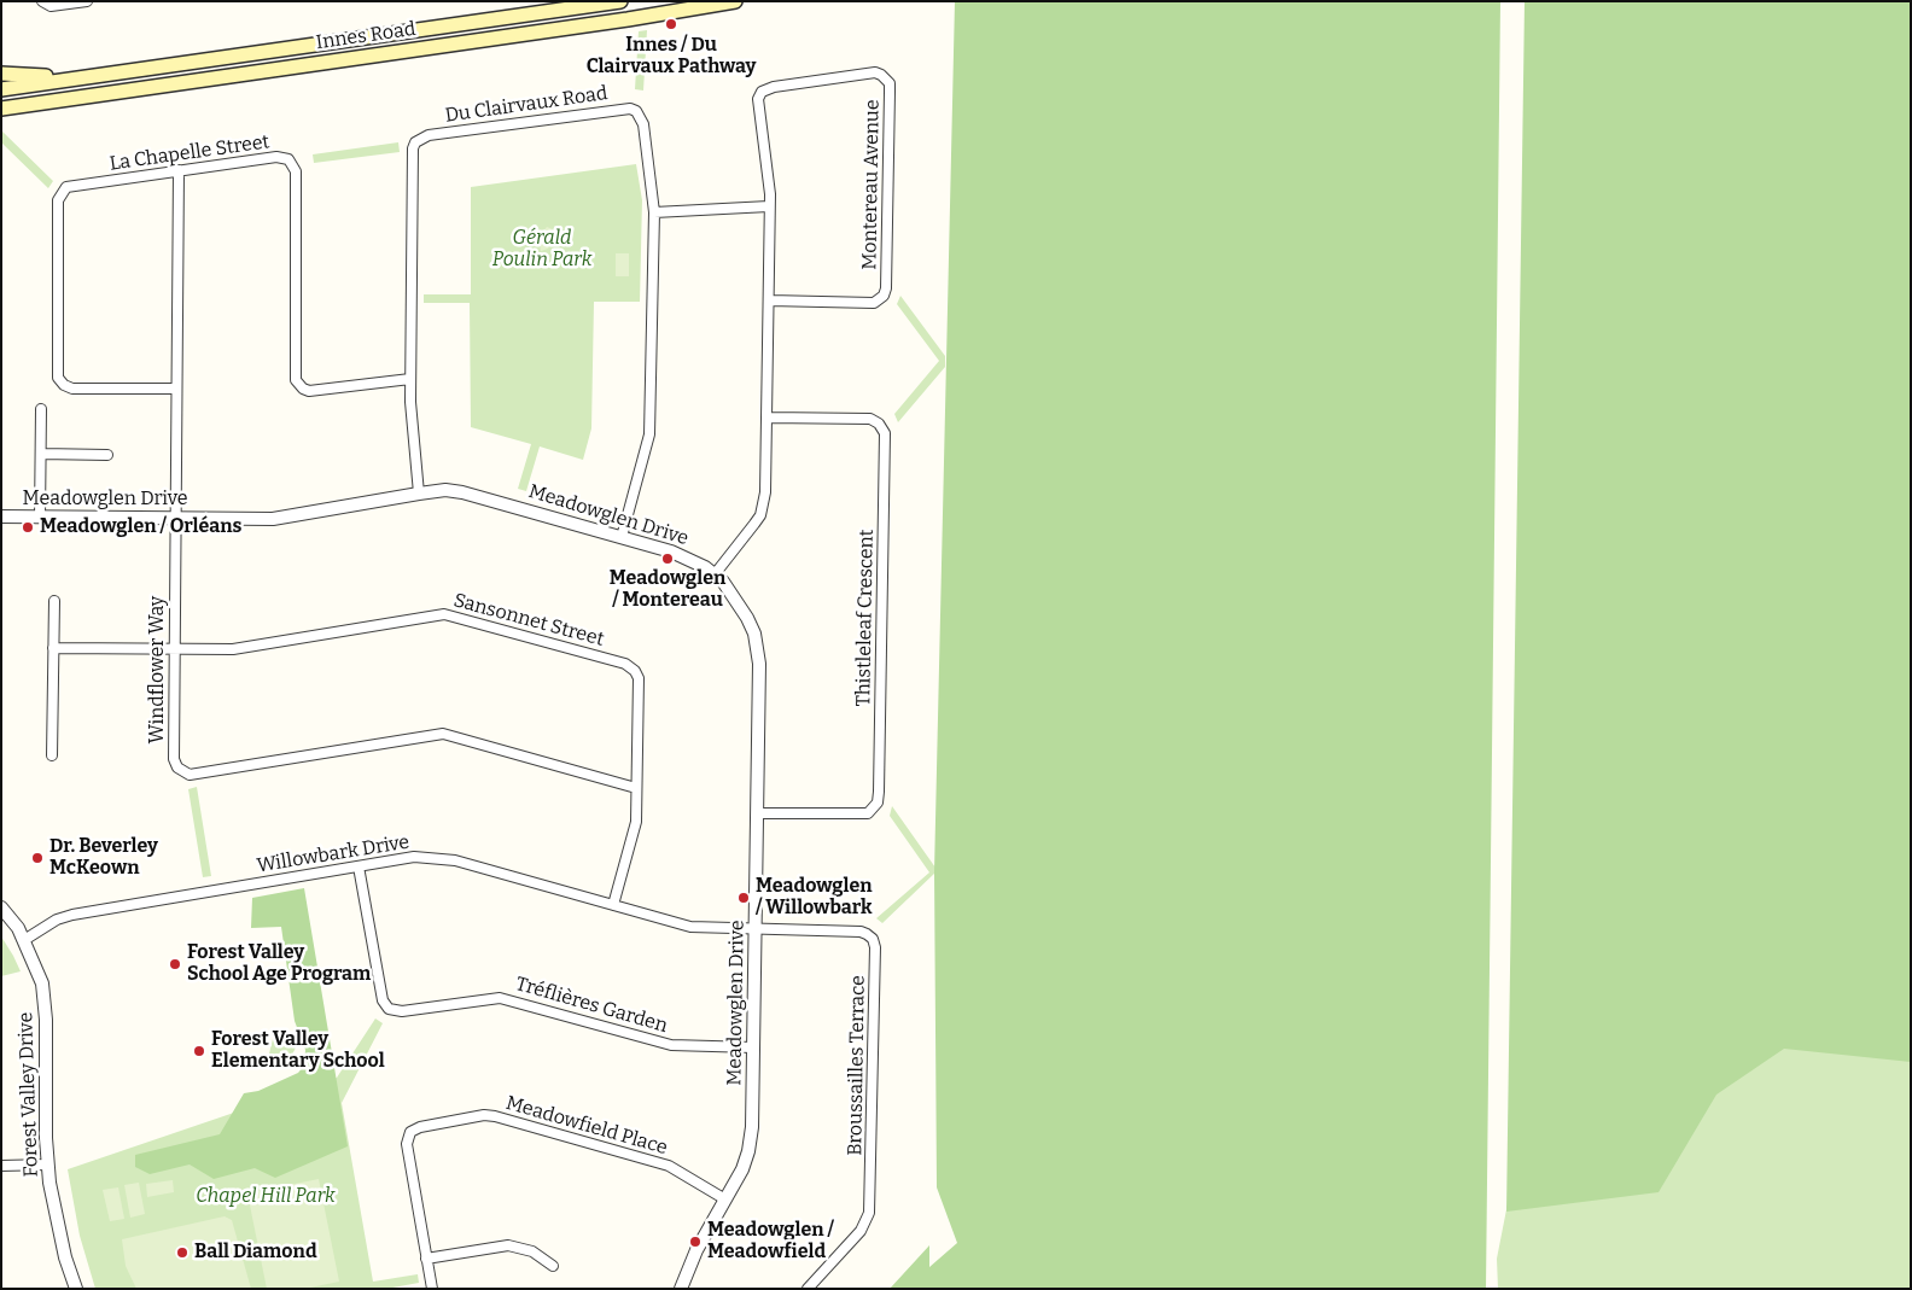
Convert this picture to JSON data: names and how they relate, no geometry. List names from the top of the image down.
{
  "streets": {
    "main road": ["Innes Road"],
    "street": [
      "Du Clairvaux Road",
      "La Chapelle Street",
      "Montereau Avenue",
      "Meadowglen Drive",
      "Thistleleaf Crescent",
      "Sansonnet Street",
      "Windflower Way",
      "Willowbark Drive",
      "Tréflières Garden",
      "Broussailles Terrace",
      "Forest Valley Drive",
      "Meadowfield Place"
    ]
  },
  "crossings": [
    ["Du Clairvaux Road", "La Chapelle Street"],
    ["Du Clairvaux Road", "Meadowglen Drive"],
    ["La Chapelle Street", "Windflower Way"],
    ["Montereau Avenue", "Meadowglen Drive"],
    ["Montereau Avenue", "Thistleleaf Crescent"],
    ["Meadowglen Drive", "Thistleleaf Crescent"],
    ["Meadowglen Drive", "Windflower Way"],
    ["Meadowglen Drive", "Willowbark Drive"],
    ["Meadowglen Drive", "Tréflières Garden"],
    ["Meadowglen Drive", "Broussailles Terrace"],
    ["Meadowglen Drive", "Meadowfield Place"],
    ["Sansonnet Street", "Windflower Way"],
    ["Sansonnet Street", "Willowbark Drive"],
    ["Willowbark Drive", "Tréflières Garden"],
    ["Willowbark Drive", "Broussailles Terrace"],
    ["Willowbark Drive", "Forest Valley Drive"]
  ],
  "parks": ["Gérald Poulin Park", "Chapel Hill Park"],
  "places": [
    "Innes / Du Clairvaux Pathway",
    "Meadowglen / Orléans",
    "Meadowglen / Montereau",
    "Dr. Beverley McKeown",
    "Meadowglen / Willowbark",
    "Forest Valley School Age Program",
    "Forest Valley Elementary School",
    "Meadowglen / Meadowfield",
    "Ball Diamond"
  ]
}
